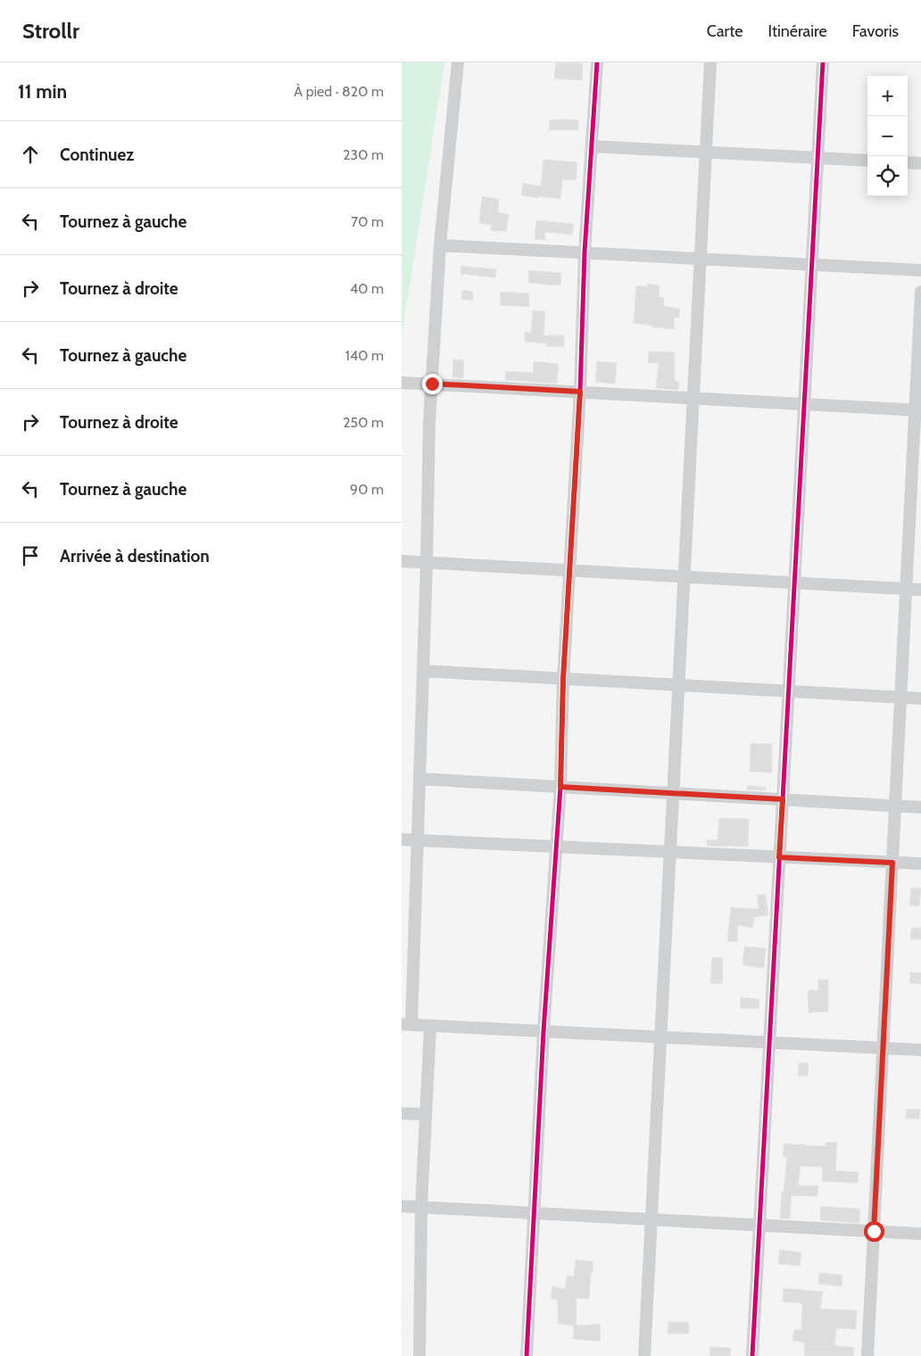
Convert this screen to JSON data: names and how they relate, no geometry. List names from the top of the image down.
{
  "page": {
    "header": "Strollr",
    "nav": ["Carte", "Itinéraire", "Favoris"],
    "heading": ["11 min", "À pied · 820 m"],
    "map_buttons": ["+", "−"],
    "list": [
      ["Continuez", "230 m"],
      ["Tournez à gauche", "70 m"],
      ["Tournez à droite", "40 m"],
      ["Tournez à gauche", "140 m"],
      ["Tournez à droite", "250 m"],
      ["Tournez à gauche", "90 m"],
      "Arrivée à destination"
    ]
  }
}
